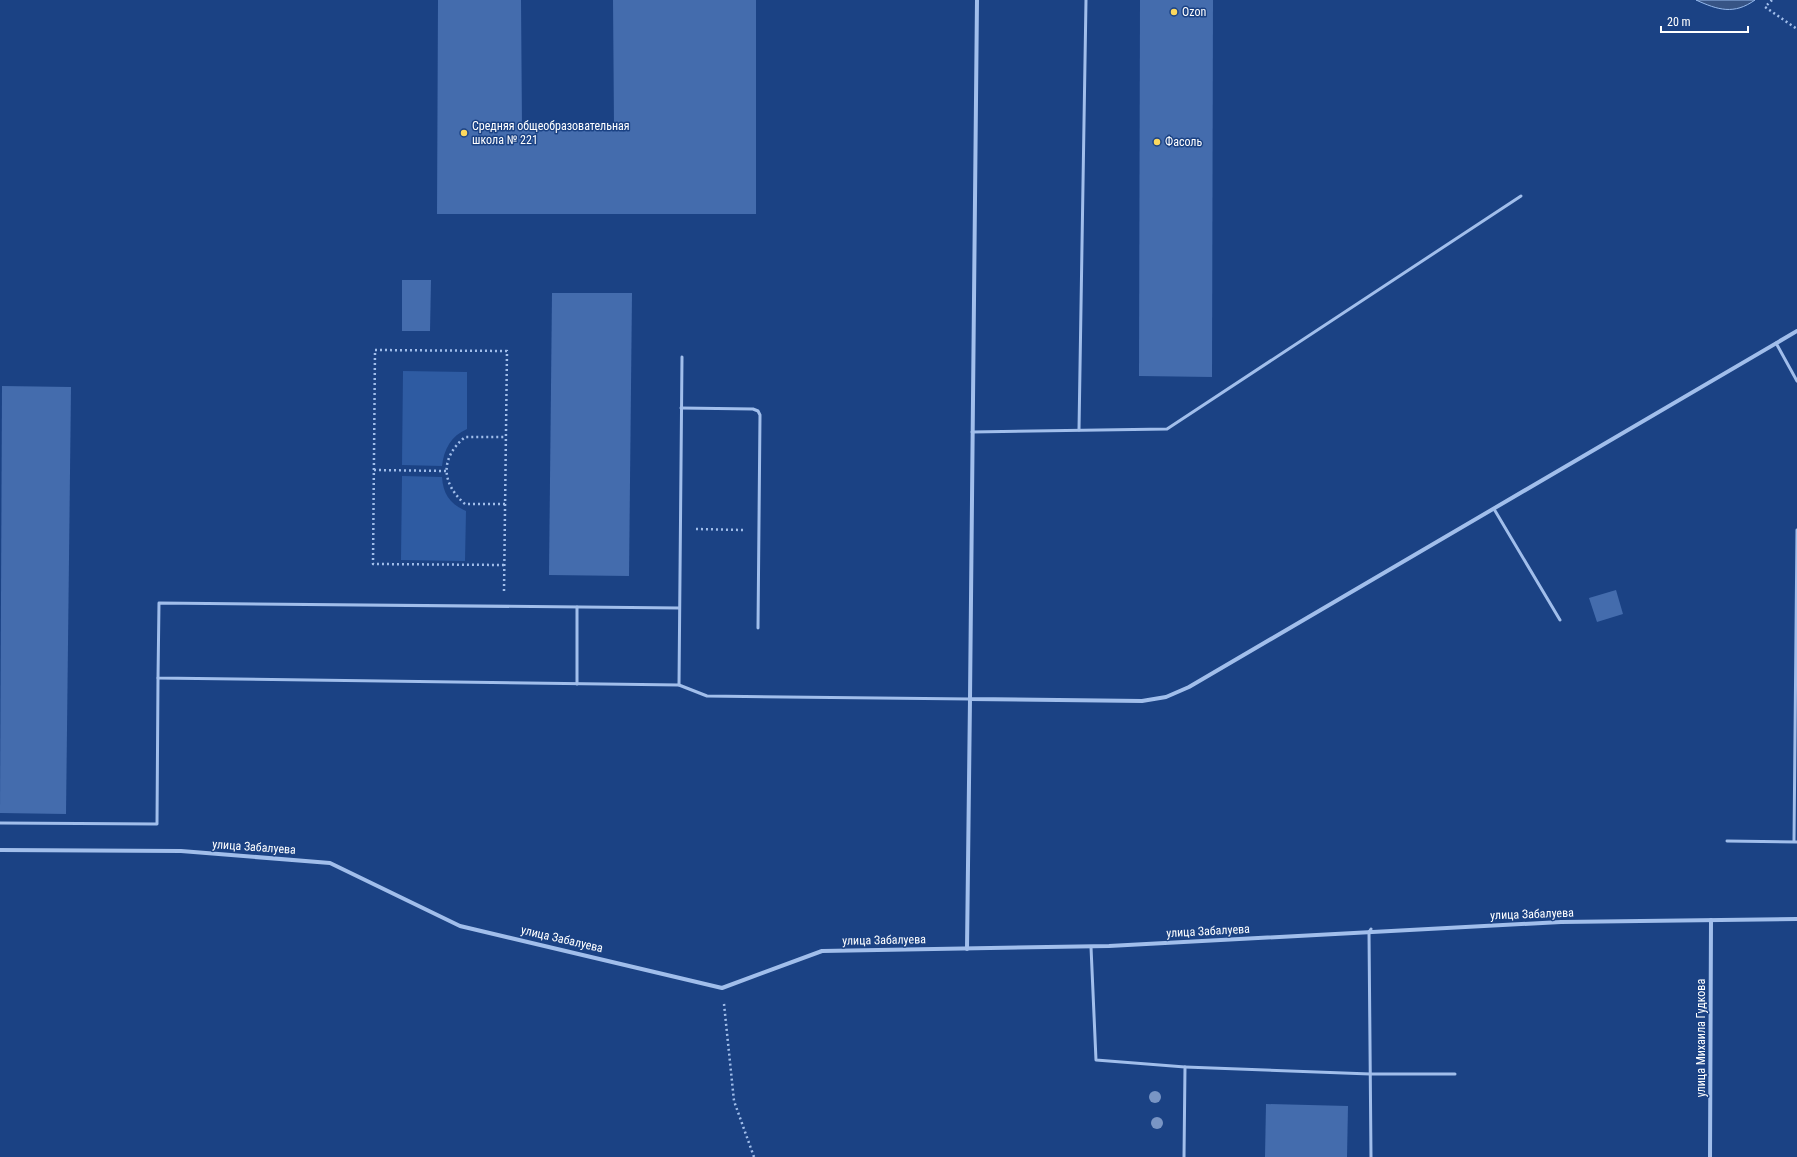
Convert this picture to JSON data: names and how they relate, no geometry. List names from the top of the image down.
{
  "streets": {
    "street": ["улица Забалуева", "улица Михаила Гудкова"]
  },
  "crossings": [
    ["улица Забалуева", "улица Михаила Гудкова"]
  ],
  "places": ["Ozon", "Средняя общеобразовательная школа № 221", "Фасоль"],
  "scale_bar": "20 m"
}
